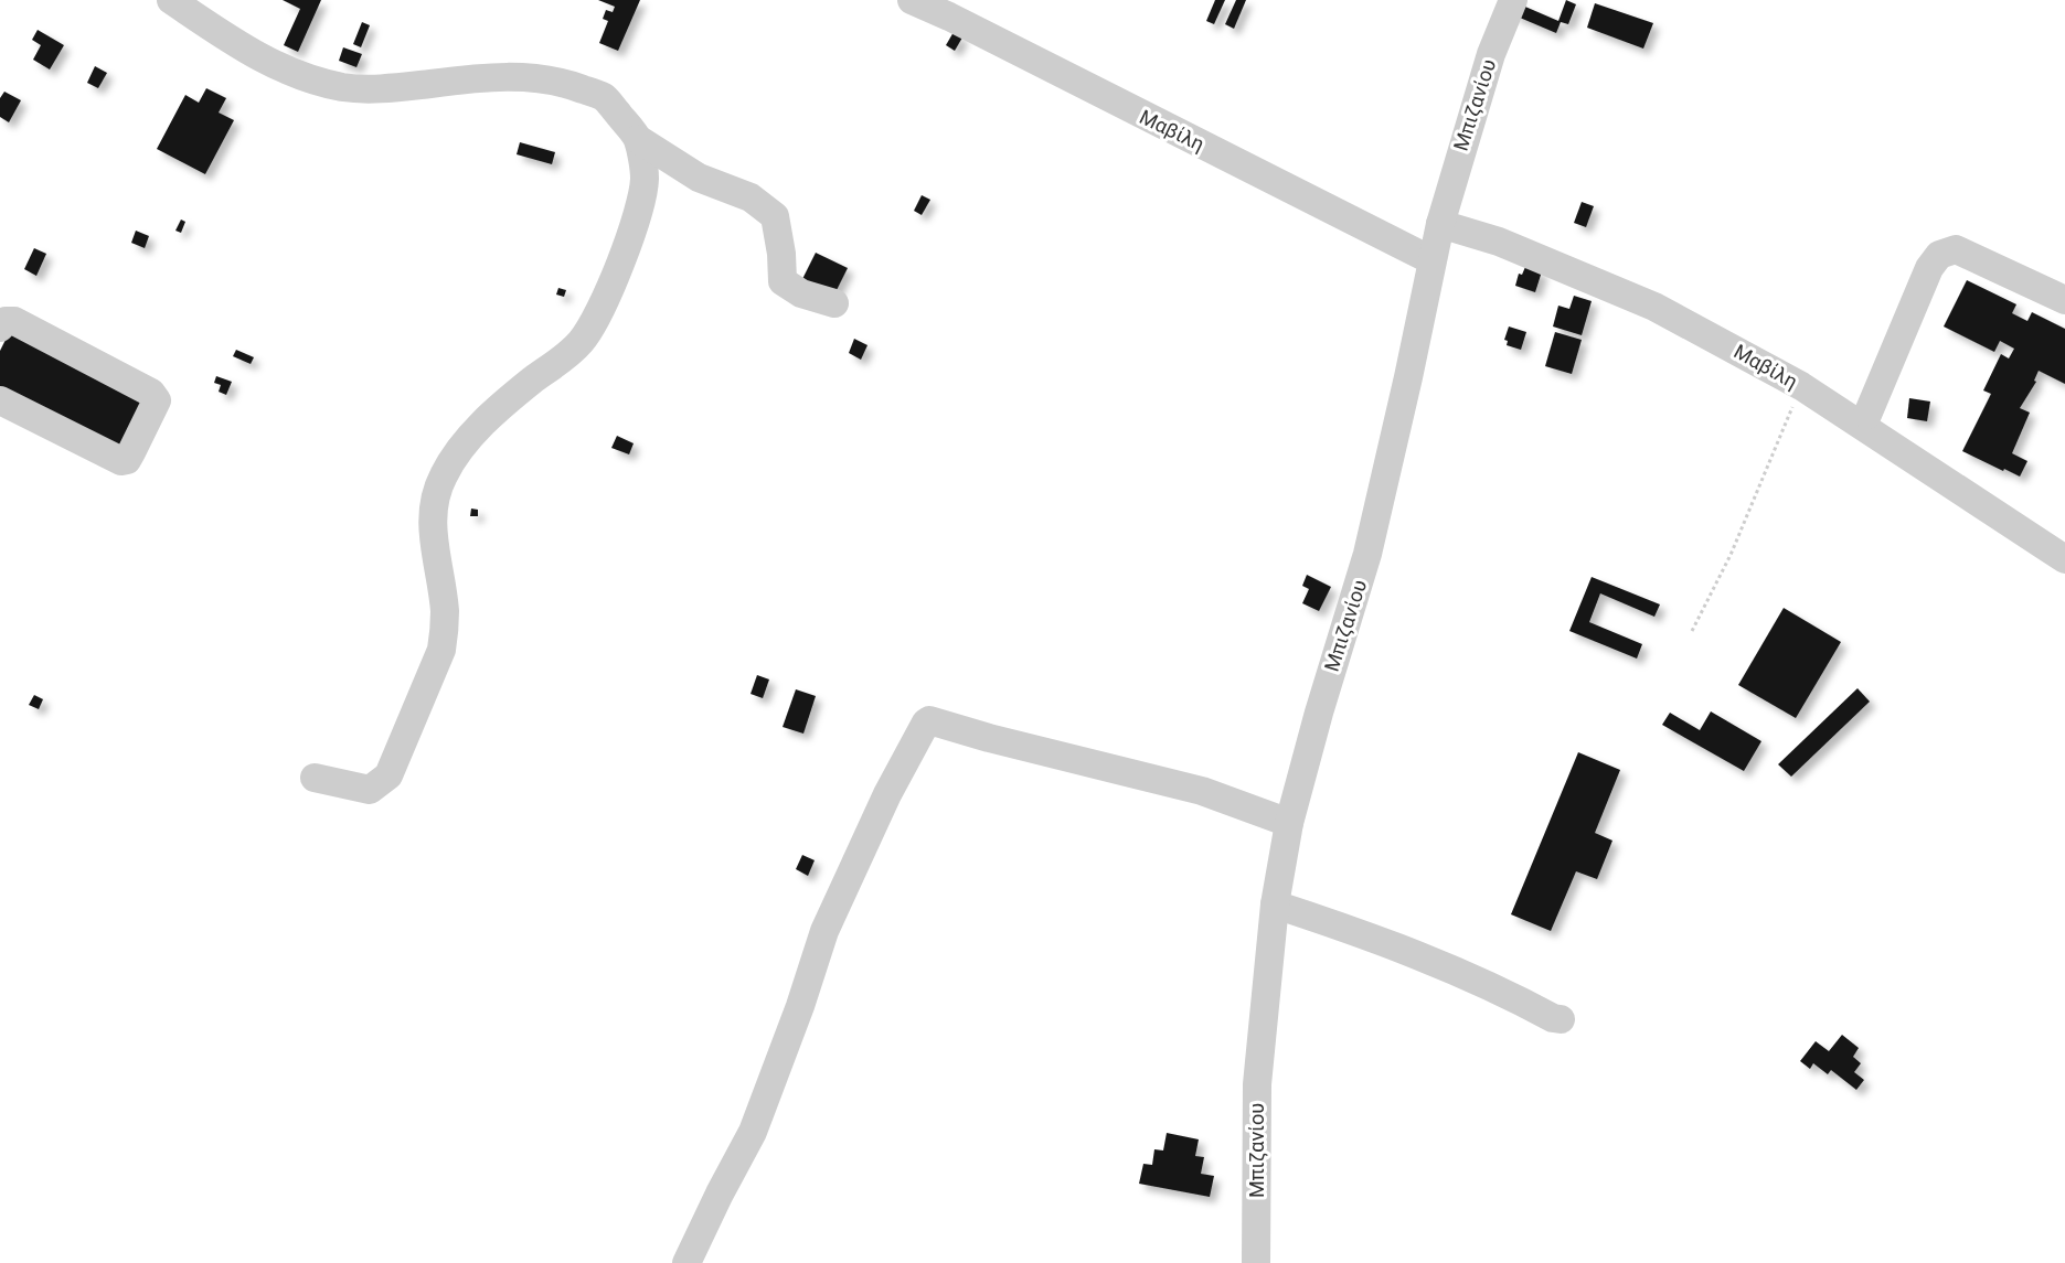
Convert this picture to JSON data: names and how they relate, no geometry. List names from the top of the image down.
{
  "streets": {
    "street": ["Μπιζανίου", "Μαβίλη"]
  },
  "crossings": [
    ["Μπιζανίου", "Μαβίλη"]
  ]
}
